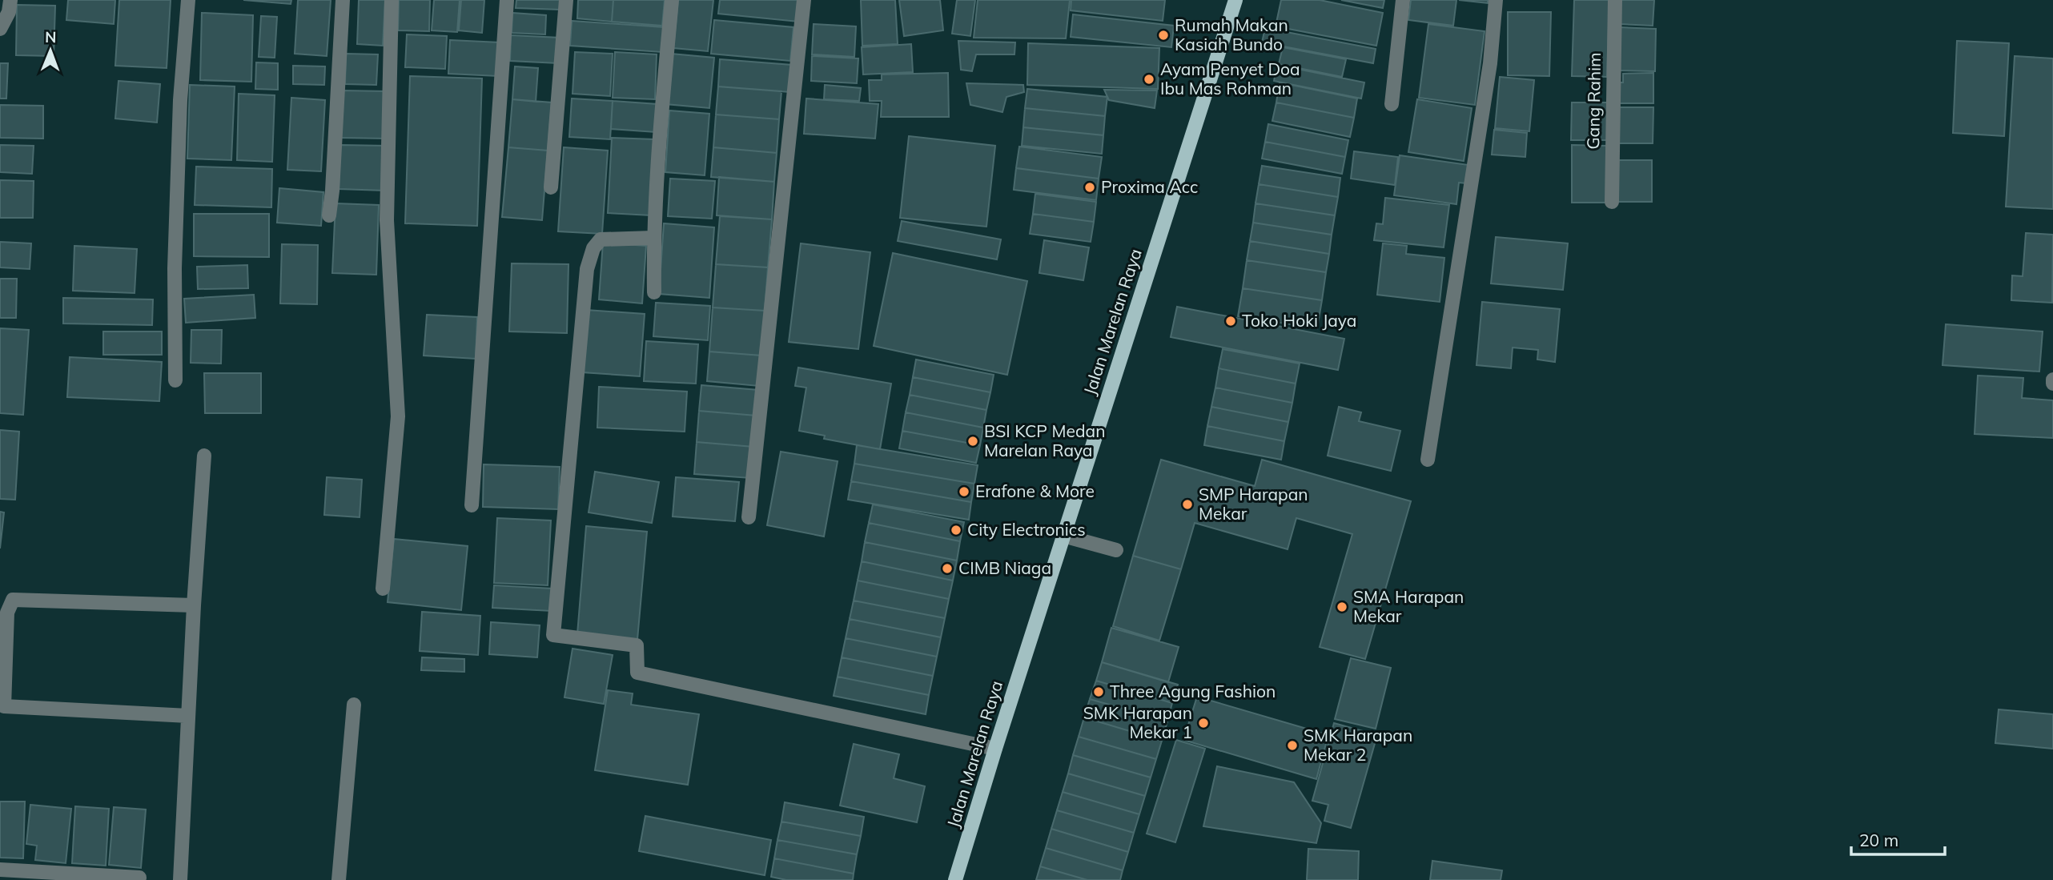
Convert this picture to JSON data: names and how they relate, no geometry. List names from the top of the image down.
{
  "streets": {
    "main road": ["Jalan Marelan Raya"],
    "street": ["Gang Rahim"]
  },
  "places": [
    "Rumah Makan Kasiah Bundo",
    "Ayam Penyet Doa Ibu Mas Rohman",
    "Proxima Acc",
    "Toko Hoki Jaya",
    "BSI KCP Medan Marelan Raya",
    "Erafone & More",
    "SMP Harapan Mekar",
    "City Electronics",
    "CIMB Niaga",
    "SMA Harapan Mekar",
    "Three Agung Fashion",
    "SMK Harapan Mekar 1",
    "SMK Harapan Mekar 2"
  ],
  "scale_bar": "20 m",
  "north": "top"
}
